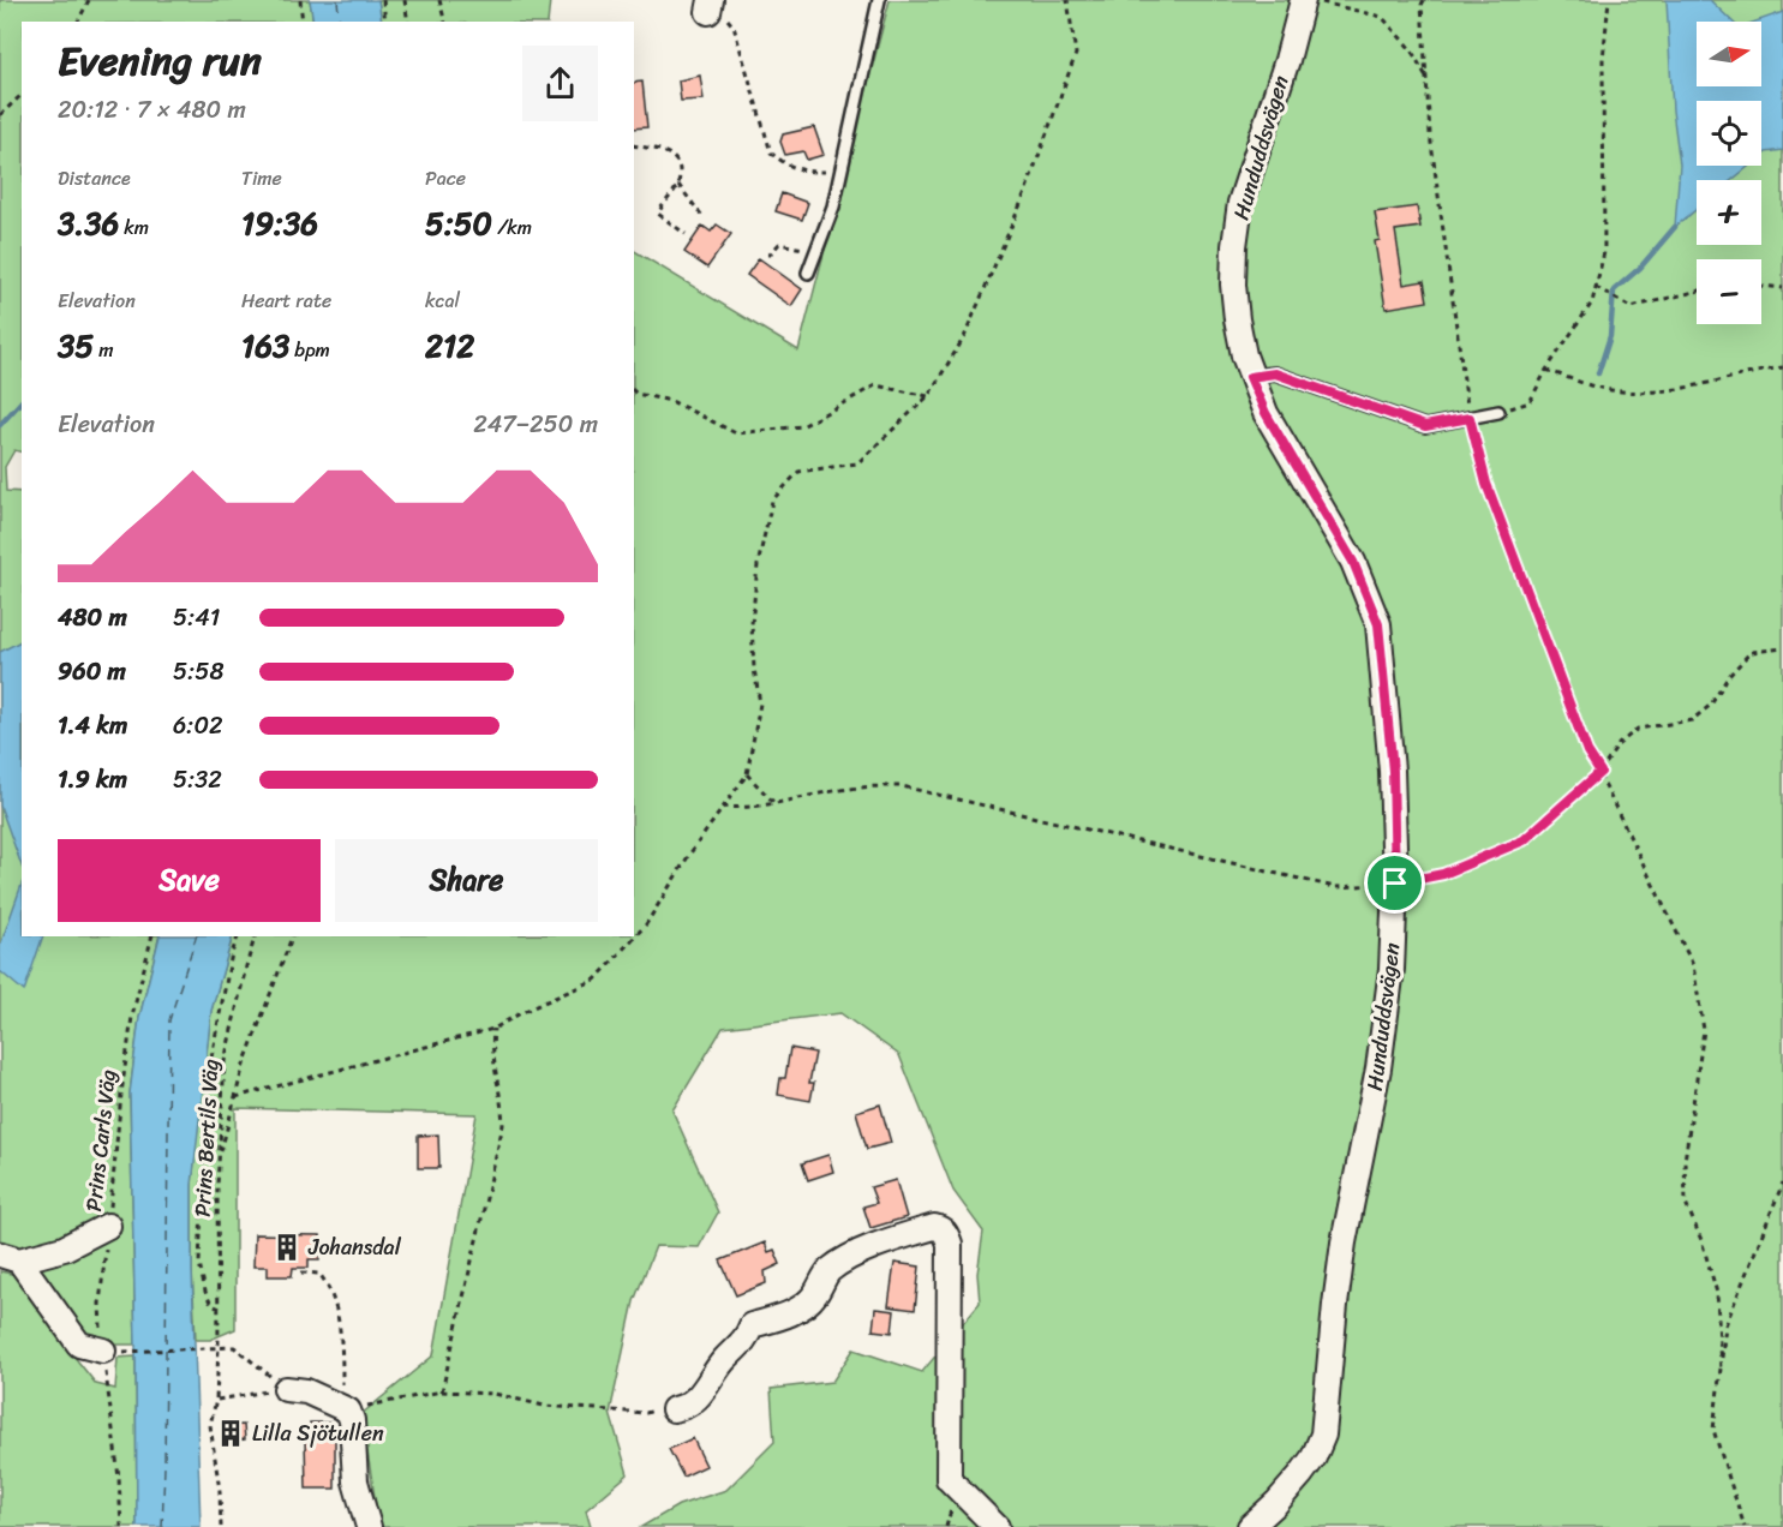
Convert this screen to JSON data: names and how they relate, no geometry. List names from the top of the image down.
{
  "streets": {
    "street": ["Hunduddsvägen"],
    "path": ["Prins Bertils Väg", "Prins Carls Väg"]
  },
  "places": {
    "building": ["Johansdal", "Lilla Sjötullen"]
  },
  "north": "right",
  "page": {
    "map_buttons": ["+", "−"],
    "heading": ["Evening run", "20:12 · 7 × 480 m"],
    "stats": [
      ["Distance", "3.36 km"],
      ["Time", "19:36"],
      ["Pace", "5:50 /km"],
      ["Elevation", "35 m"],
      ["Heart rate", "163 bpm"],
      ["kcal", "212"]
    ],
    "chart": ["Elevation", "247–250 m"],
    "list": [
      {
        "name": "480 m",
        "note": "5:41"
      },
      {
        "name": "960 m",
        "note": "5:58"
      },
      {
        "name": "1.4 km",
        "note": "6:02"
      },
      {
        "name": "1.9 km",
        "note": "5:32"
      }
    ],
    "buttons": ["Save", "Share"]
  }
}
